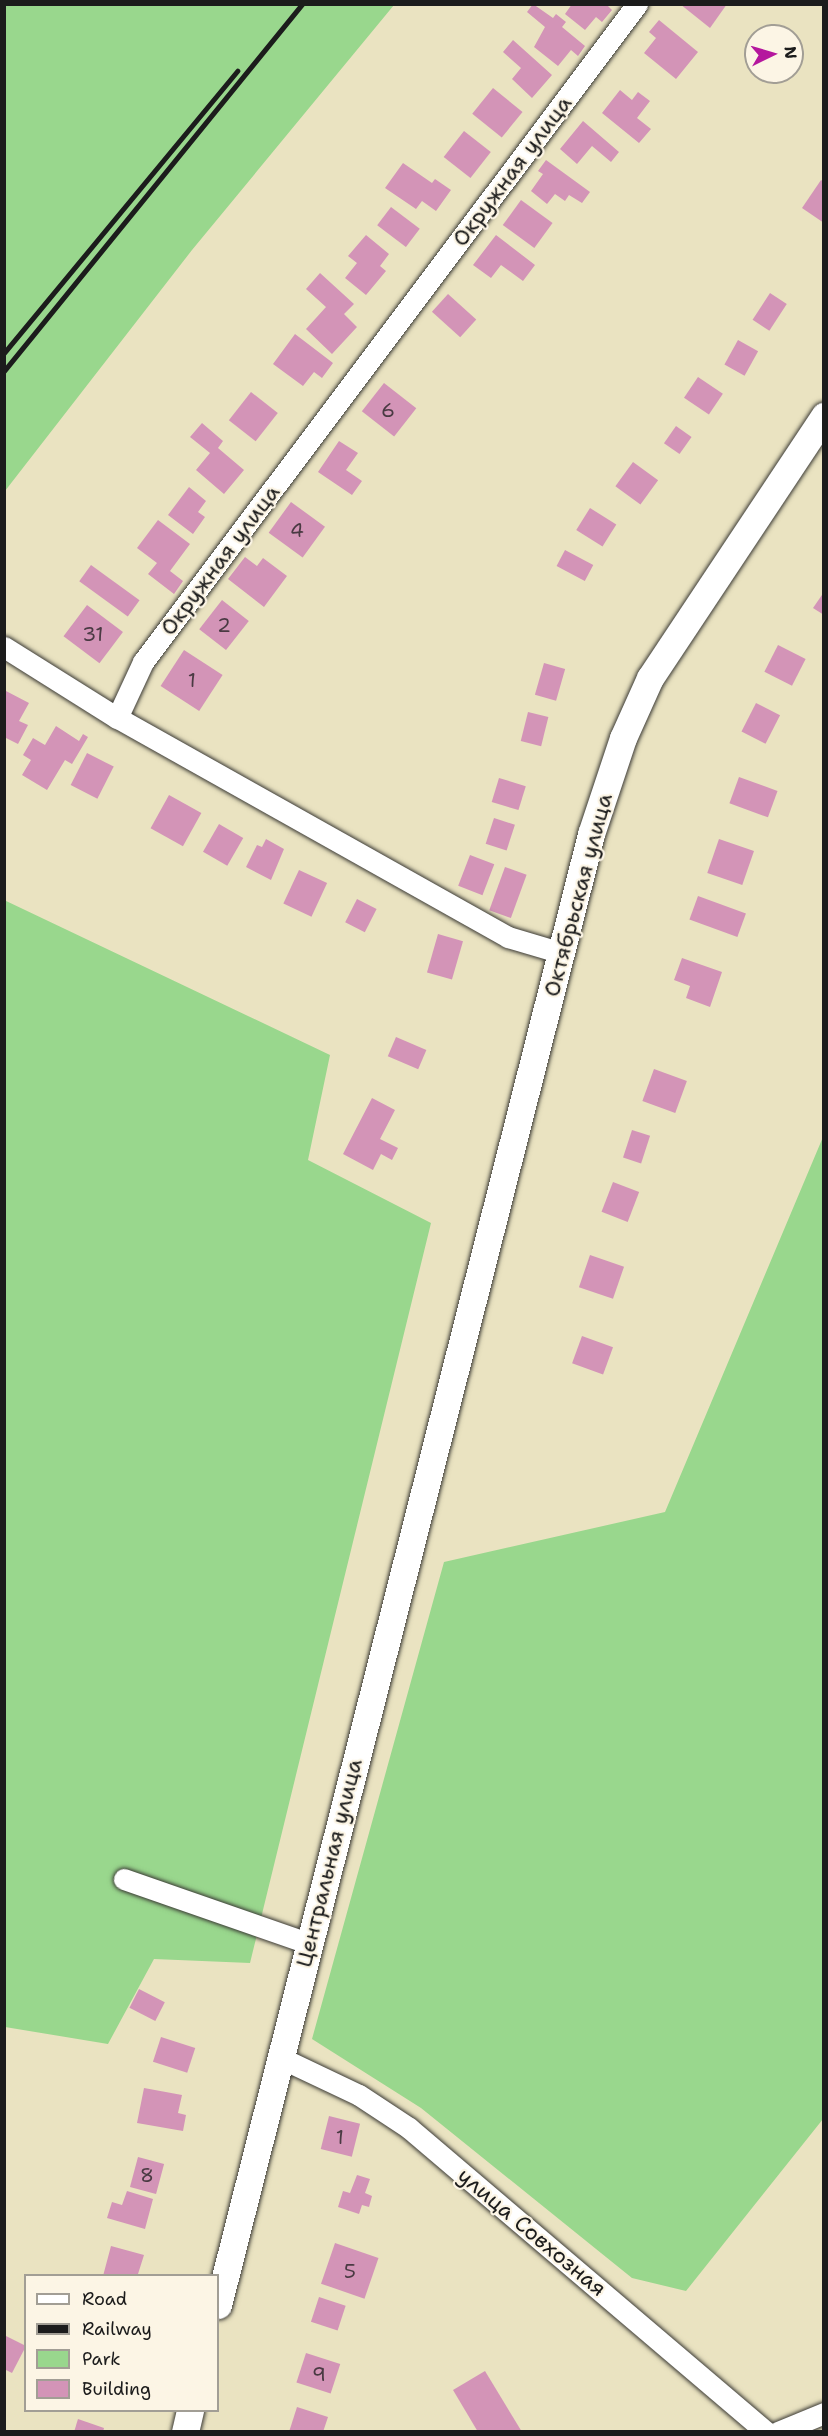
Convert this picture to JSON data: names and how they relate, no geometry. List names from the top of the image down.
{
  "streets": {
    "main road": ["Октябрьская улица", "Центральная улица"],
    "street": ["Окружная улица", "улица Совхозная"]
  },
  "crossings": [
    ["Октябрьская улица", "Центральная улица"],
    ["Центральная улица", "улица Совхозная"]
  ],
  "house_numbers": [
    "6",
    "4",
    "2",
    "31",
    "1",
    "1",
    "8",
    "5",
    "9"
  ],
  "legend": [
    "Road",
    "Railway",
    "Park",
    "Building"
  ],
  "north": "right"
}
